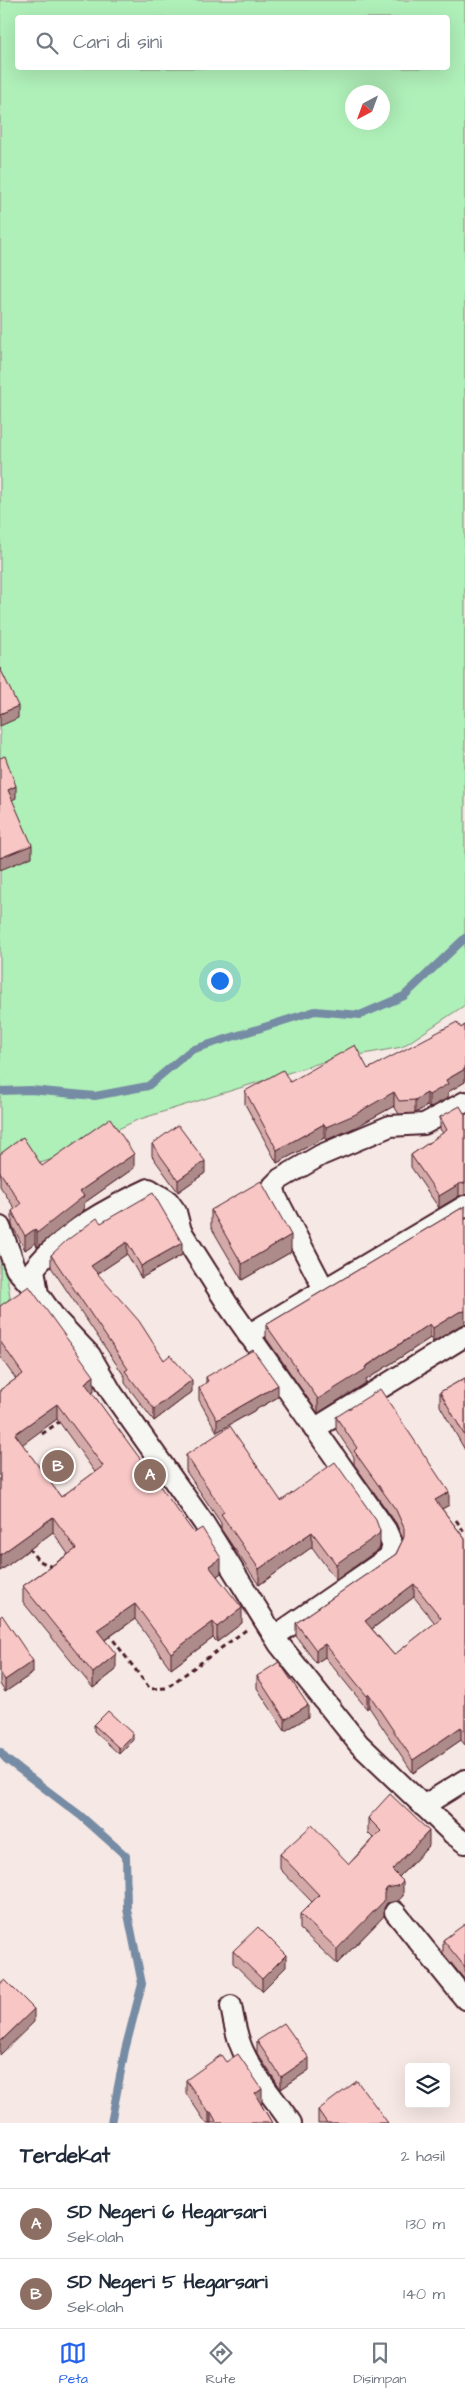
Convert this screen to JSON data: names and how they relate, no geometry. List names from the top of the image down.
{
  "north": "bottom left",
  "page": {
    "search": "Cari di sini",
    "pins": ["B", "A"],
    "heading": ["Terdekat", "2 hasil"],
    "list": [
      {
        "mark": "A",
        "name": "SD Negeri 6 Hegarsari",
        "note": "Sekolah",
        "value": "130 m"
      },
      {
        "mark": "B",
        "name": "SD Negeri 5 Hegarsari",
        "note": "Sekolah",
        "value": "140 m"
      }
    ],
    "nav": ["Peta", "Rute", "Disimpan"]
  }
}
